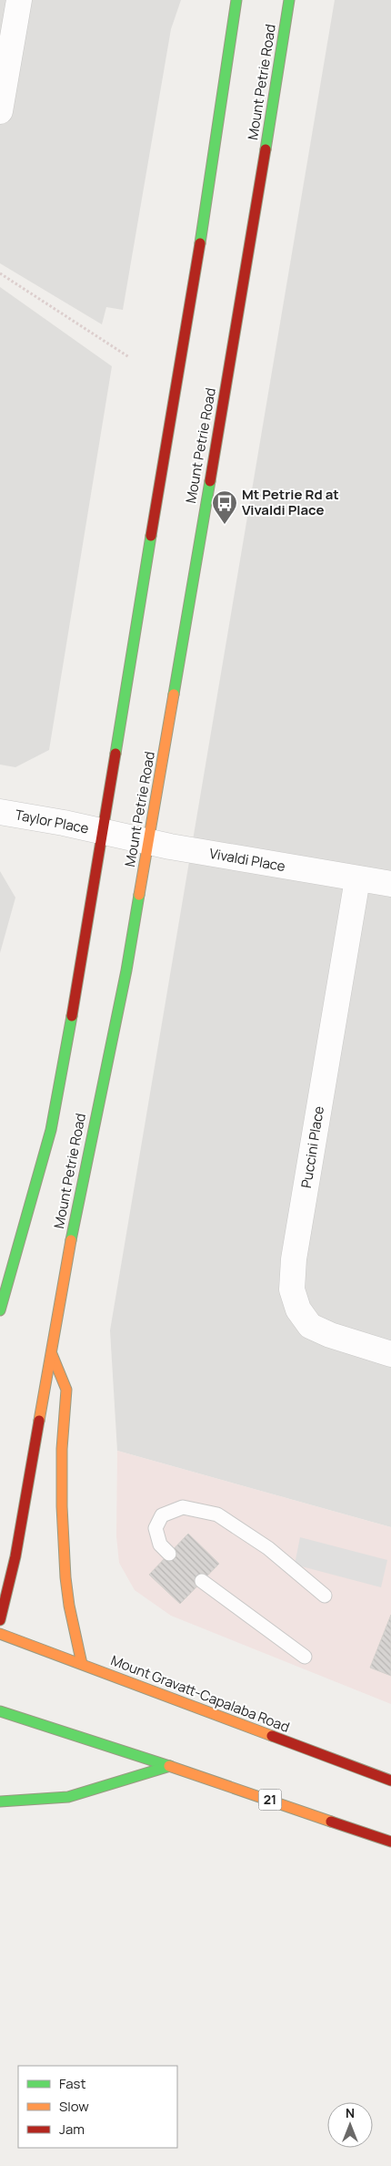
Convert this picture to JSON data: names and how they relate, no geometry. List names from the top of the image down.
{
  "streets": {
    "main road": ["Mount Petrie Road", "Mount Gravatt-Capalaba Road", "21"],
    "street": ["Taylor Place", "Vivaldi Place", "Puccini Place"]
  },
  "crossings": [
    ["Mount Petrie Road", "Taylor Place"],
    ["Mount Petrie Road", "Vivaldi Place"],
    ["Taylor Place", "Vivaldi Place"],
    ["Vivaldi Place", "Puccini Place"]
  ],
  "places": {
    "bus stop": ["Mt Petrie Rd at Vivaldi Place"]
  },
  "legend": ["Fast", "Slow", "Jam"],
  "north": "top"
}
